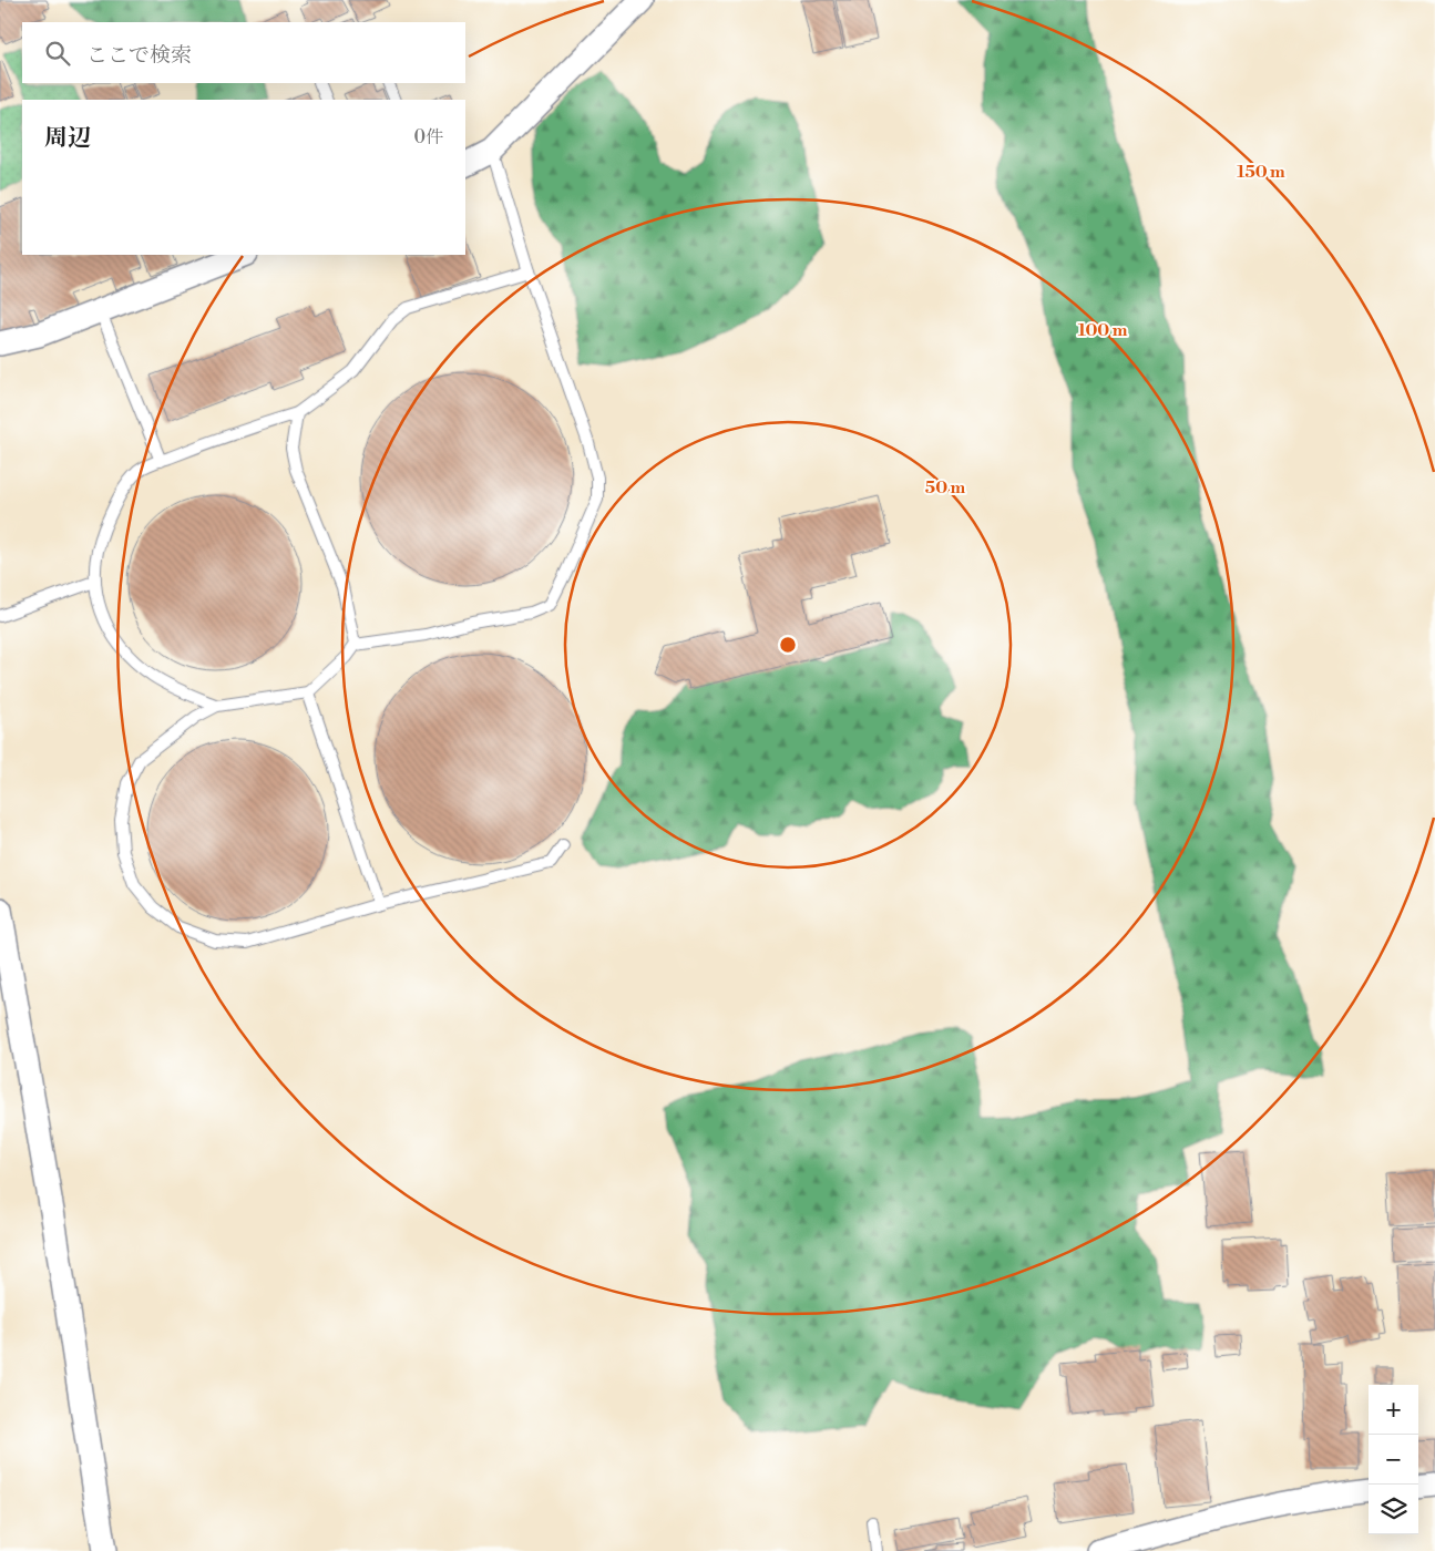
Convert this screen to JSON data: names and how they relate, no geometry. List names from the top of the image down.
{
  "page": {
    "search": "ここで検索",
    "heading": ["周辺", "0件"],
    "map_buttons": ["+", "−"]
  },
  "rings": ["150 m", "100 m", "50 m"]
}
